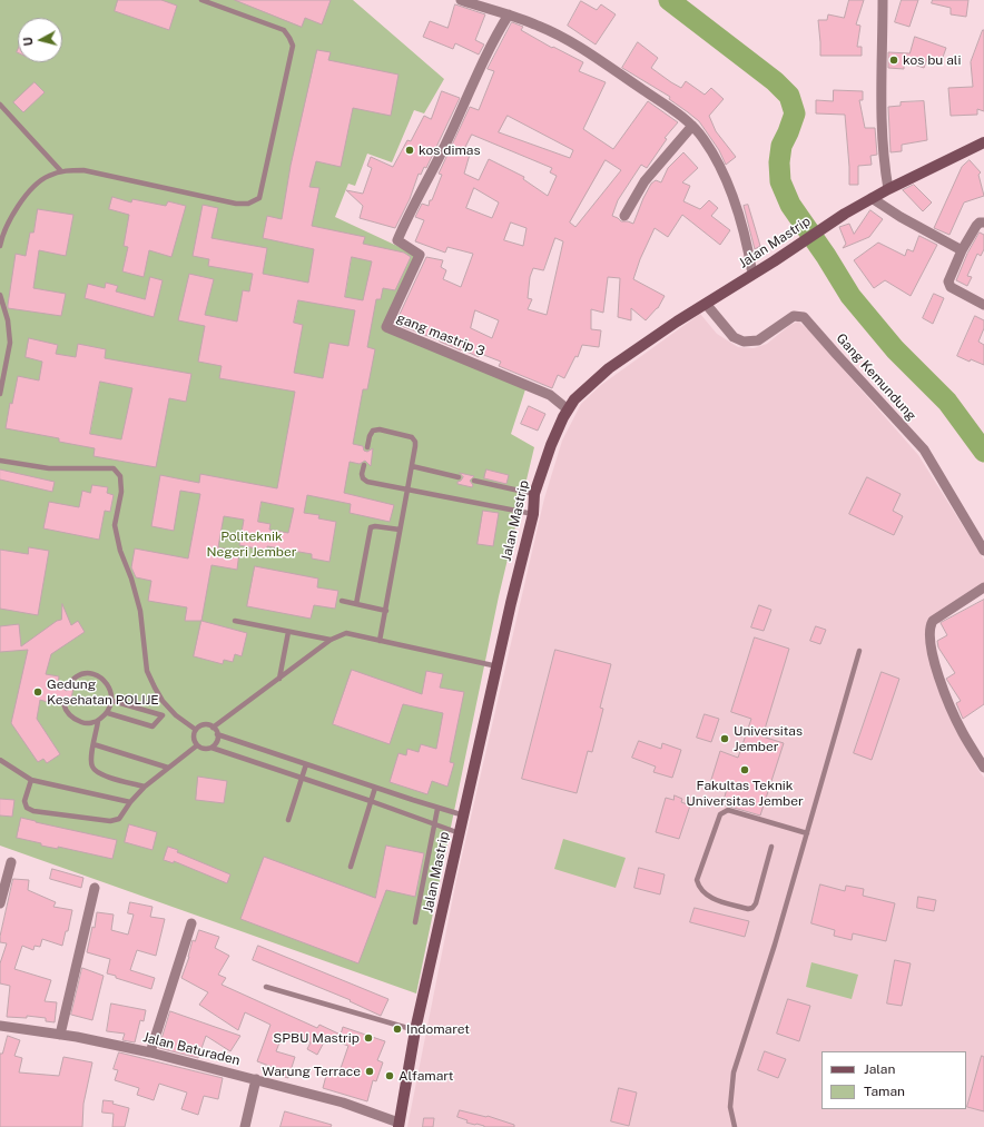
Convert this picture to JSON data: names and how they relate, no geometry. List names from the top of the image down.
{
  "streets": {
    "main road": ["Jalan Mastrip"],
    "street": ["gang mastrip 3", "Gang Kemundung", "Jalan Baturaden"]
  },
  "crossings": [
    ["Jalan Mastrip", "gang mastrip 3"],
    ["Jalan Mastrip", "Gang Kemundung"],
    ["Jalan Mastrip", "Jalan Baturaden"]
  ],
  "parks": ["Politeknik Negeri Jember"],
  "places": [
    "kos bu ali",
    "kos dimas",
    "Gedung Kesehatan POLIJE",
    "Universitas Jember",
    "Fakultas Teknik Universitas Jember",
    "Indomaret",
    "SPBU Mastrip",
    "Warung Terrace",
    "Alfamart"
  ],
  "legend": ["Jalan", "Taman"],
  "north": "left"
}
